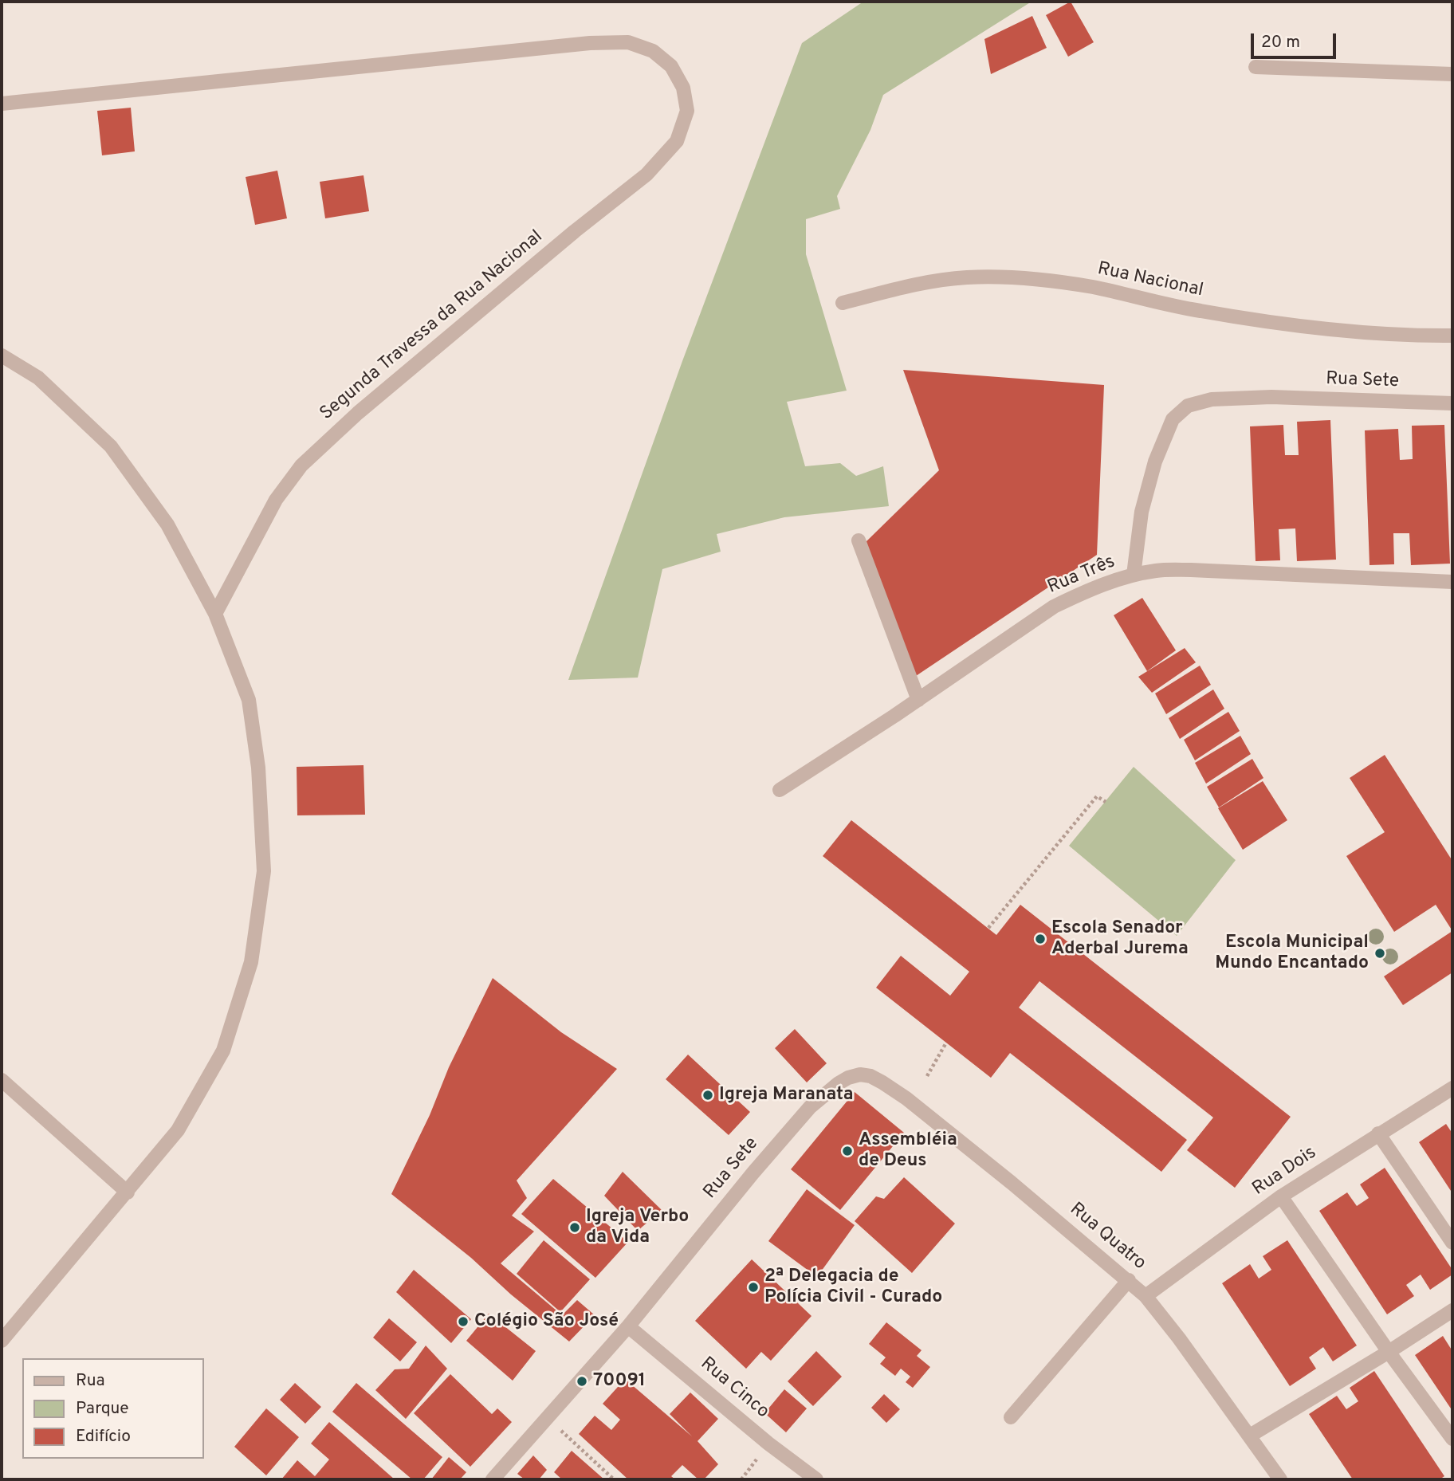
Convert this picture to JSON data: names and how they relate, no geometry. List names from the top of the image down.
{
  "streets": {
    "street": [
      "Rua Nacional",
      "Segunda Travessa da Rua Nacional",
      "Rua Sete",
      "Rua Três",
      "Rua Dois",
      "Rua Quatro",
      "Rua Cinco"
    ]
  },
  "crossings": [
    ["Rua Sete", "Rua Três"],
    ["Rua Sete", "Rua Quatro"],
    ["Rua Sete", "Rua Cinco"],
    ["Rua Dois", "Rua Quatro"]
  ],
  "places": [
    "Escola Senador Aderbal Jurema",
    "Escola Municipal Mundo Encantado",
    "Igreja Maranata",
    "Assembléia de Deus",
    "Igreja Verbo da Vida",
    "2ª Delegacia de Polícia Civil - Curado",
    "Colégio São José",
    "70091"
  ],
  "legend": ["Rua", "Parque", "Edifício"],
  "scale_bar": "20 m"
}
